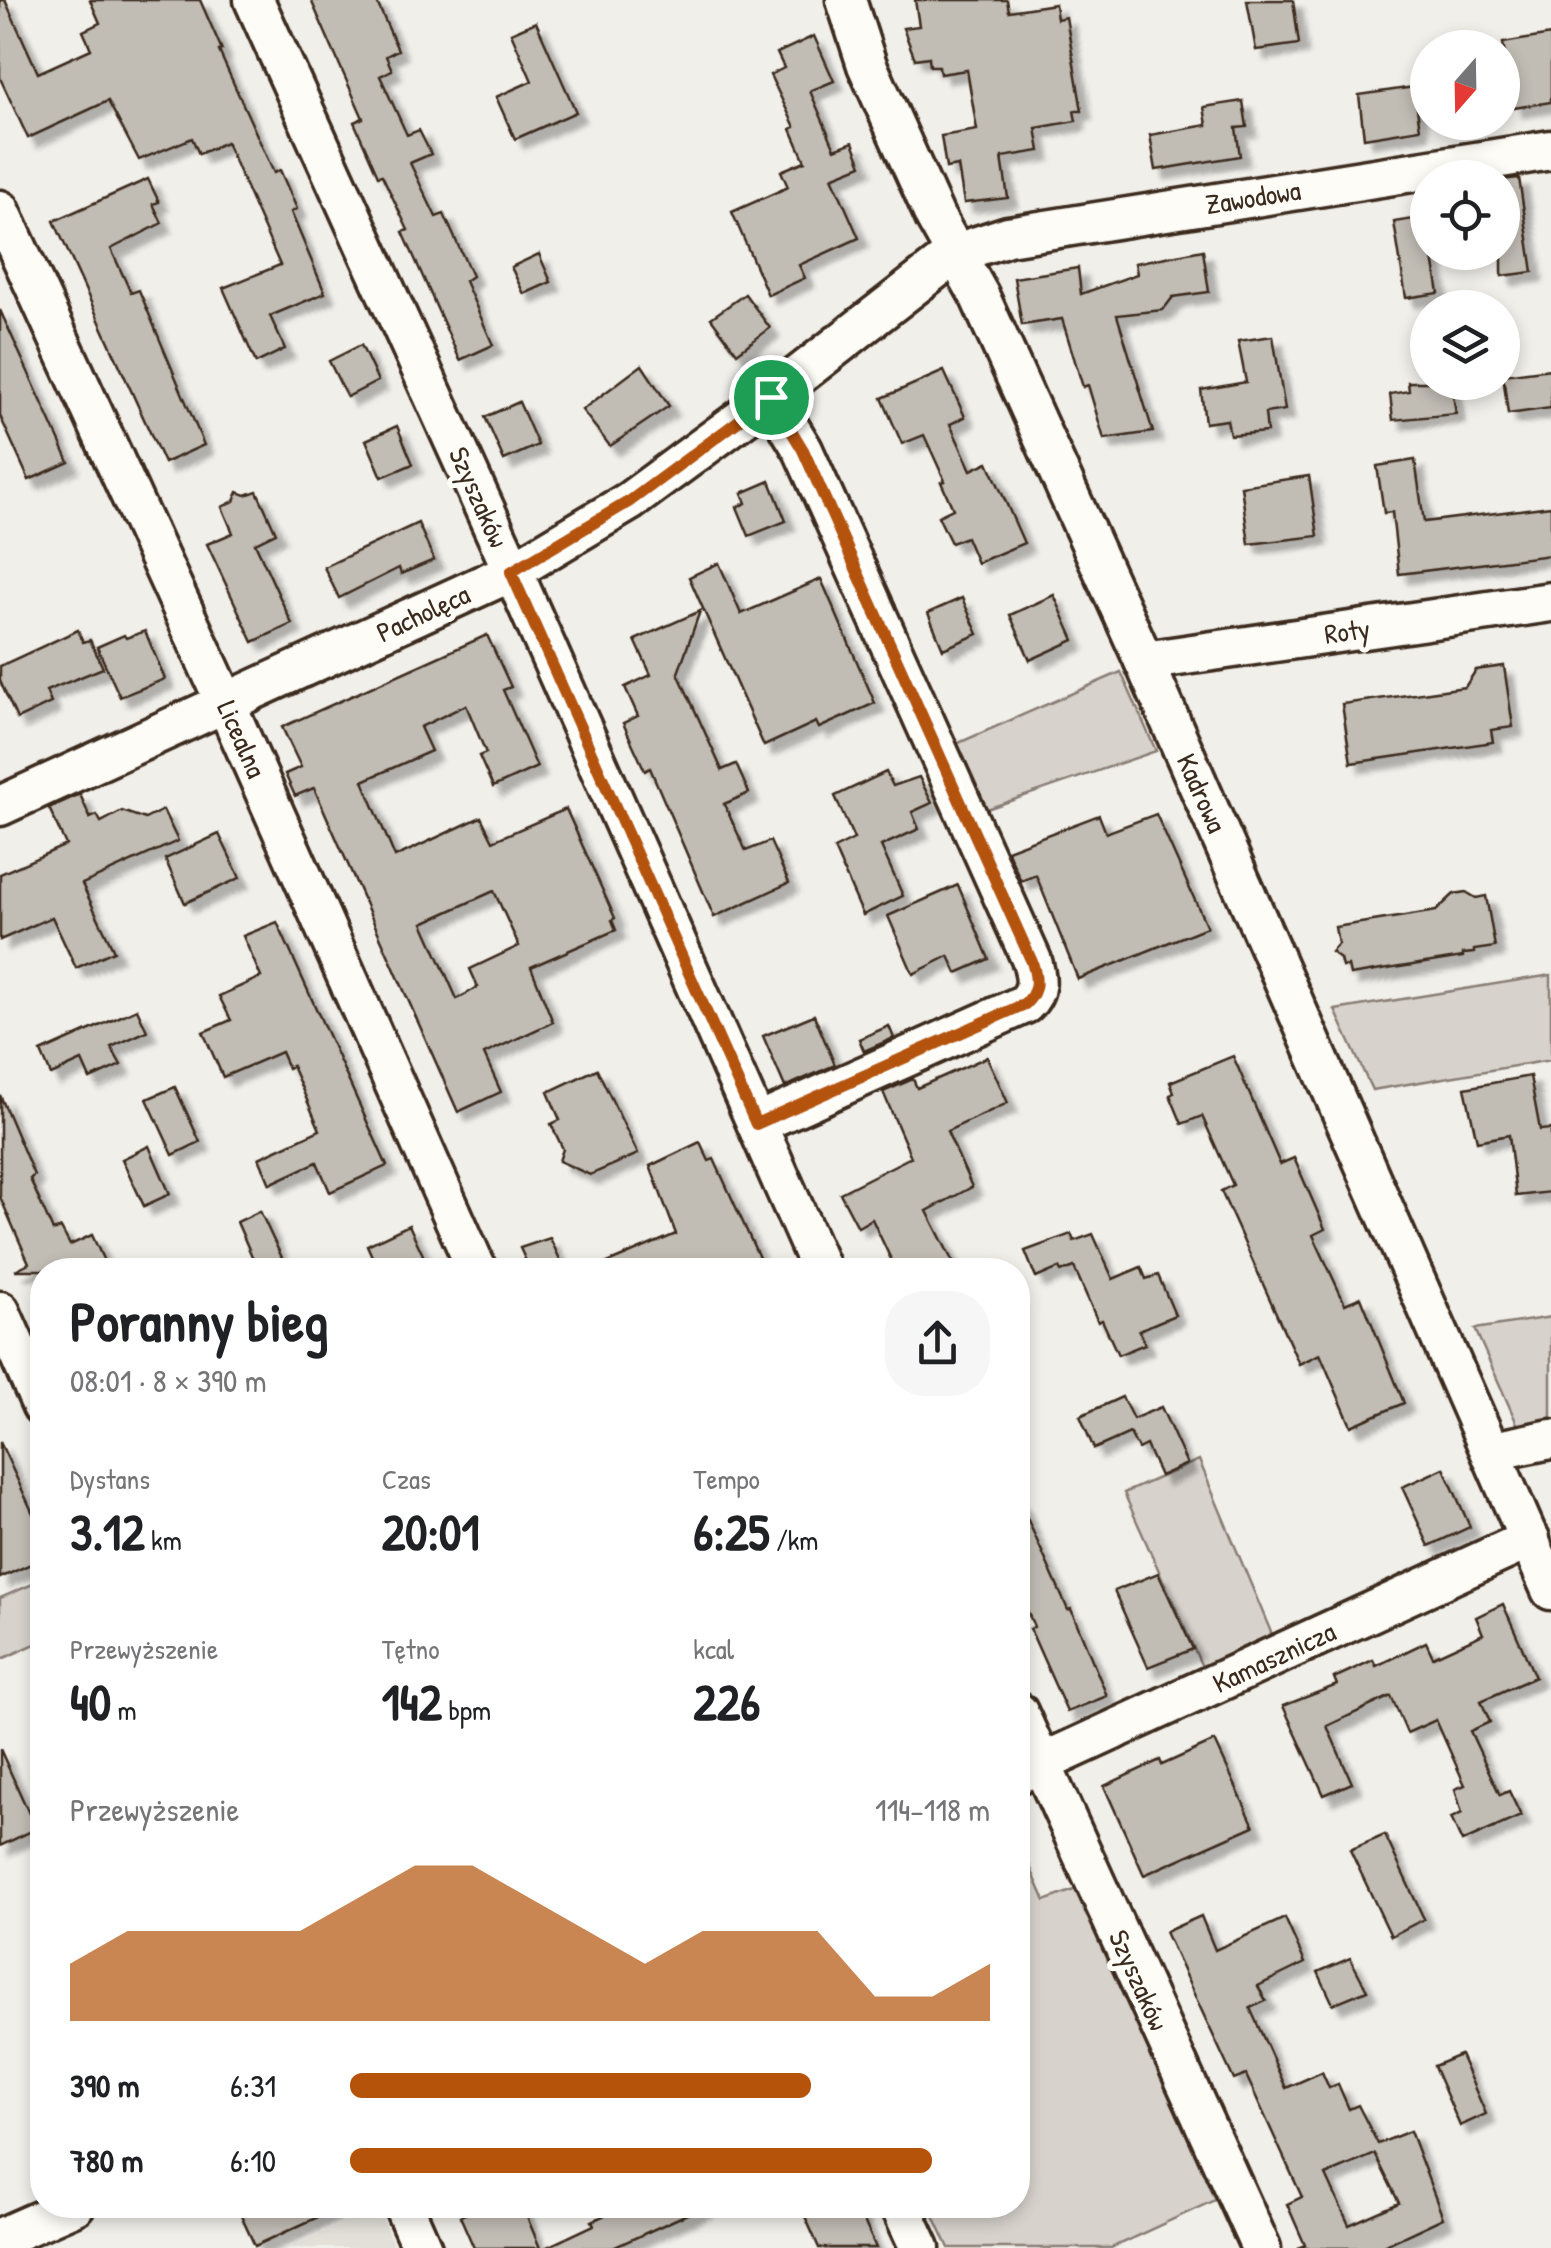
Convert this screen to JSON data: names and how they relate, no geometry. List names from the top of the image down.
{
  "streets": {
    "street": [
      "Zawodowa",
      "Szyszaków",
      "Pacholęca",
      "Roty",
      "Licealna",
      "Kadrowa",
      "Kamasznicza"
    ]
  },
  "crossings": [
    ["Zawodowa", "Pacholęca"],
    ["Zawodowa", "Kadrowa"],
    ["Szyszaków", "Pacholęca"],
    ["Pacholęca", "Licealna"],
    ["Pacholęca", "Kadrowa"],
    ["Roty", "Kadrowa"],
    ["Kadrowa", "Kamasznicza"]
  ],
  "north": "bottom",
  "page": {
    "heading": ["Poranny bieg", "08:01 · 8 × 390 m"],
    "stats": [
      ["Dystans", "3.12 km"],
      ["Czas", "20:01"],
      ["Tempo", "6:25 /km"],
      ["Przewyższenie", "40 m"],
      ["Tętno", "142 bpm"],
      ["kcal", "226"]
    ],
    "chart": ["Przewyższenie", "114–118 m"],
    "list": [
      {
        "name": "390 m",
        "note": "6:31"
      },
      {
        "name": "780 m",
        "note": "6:10"
      }
    ]
  }
}
